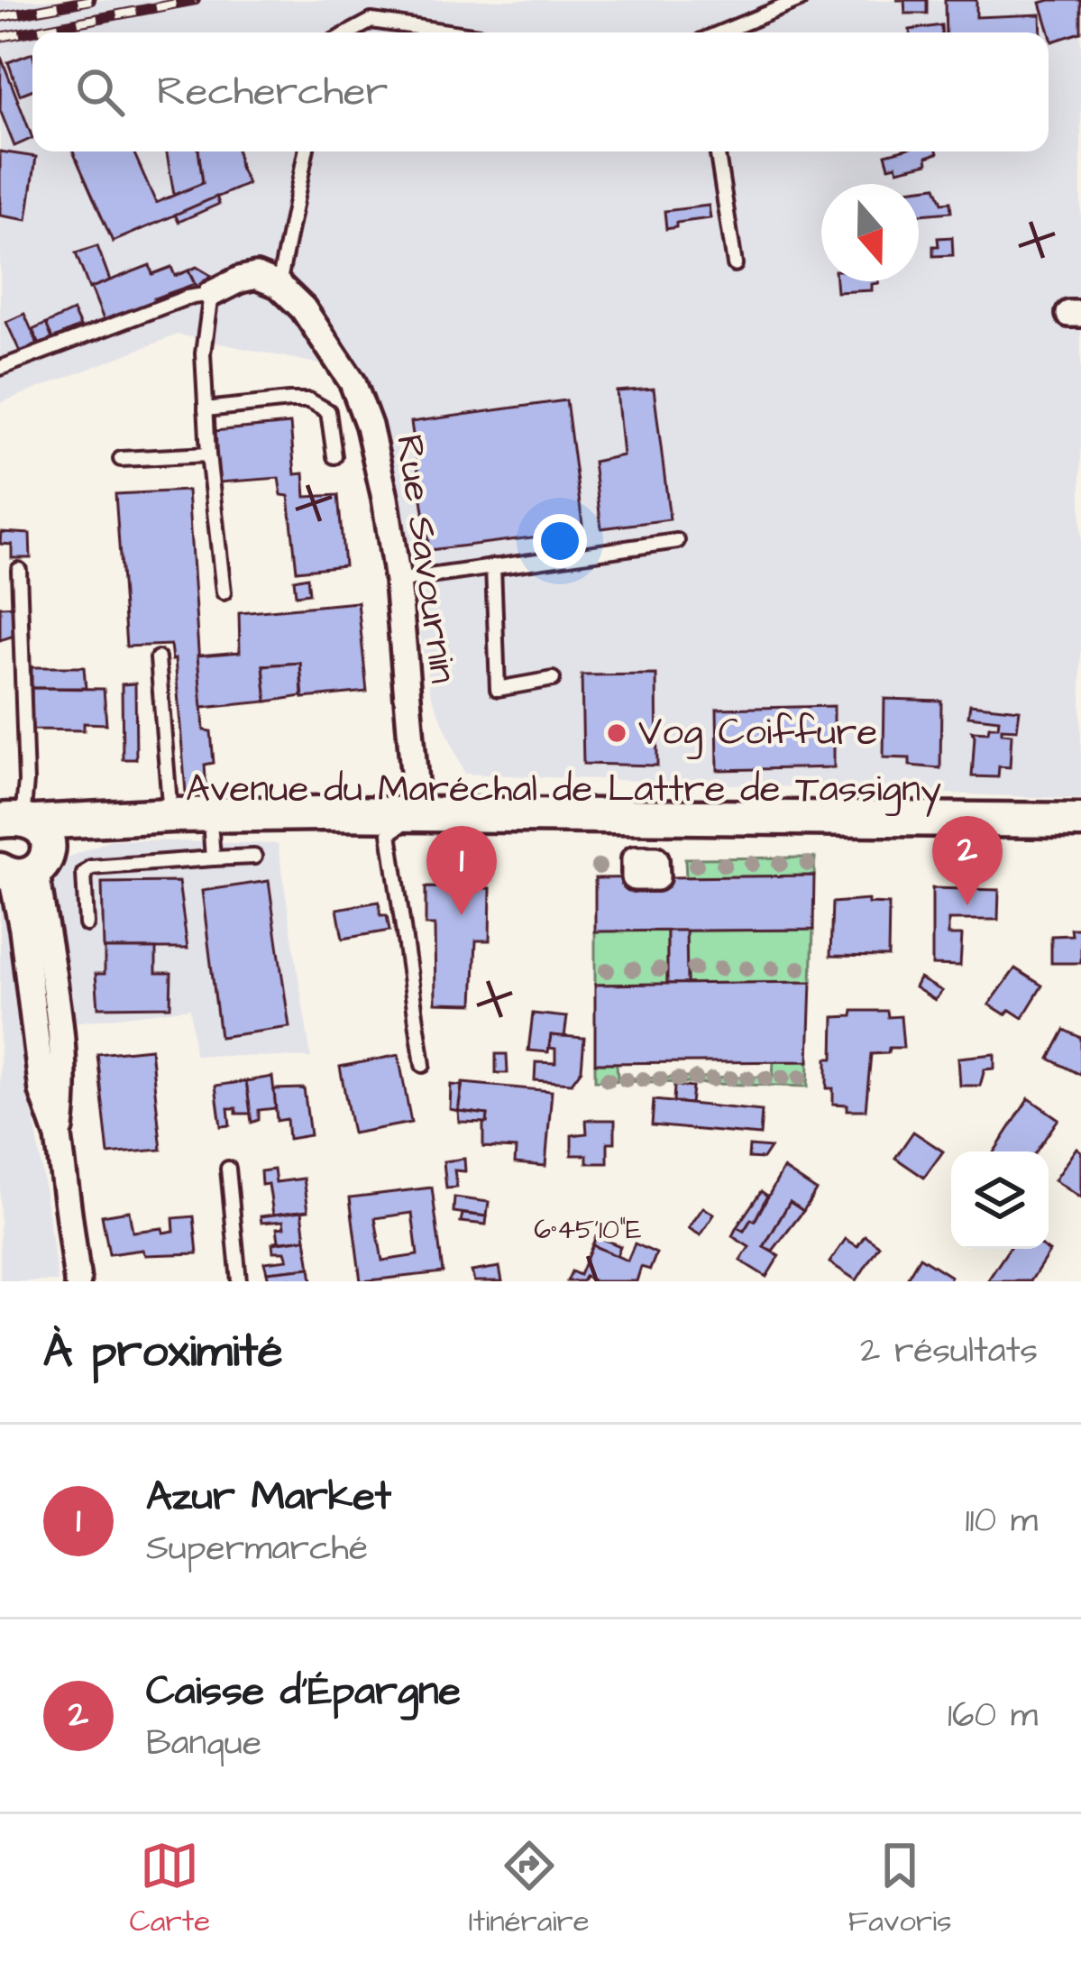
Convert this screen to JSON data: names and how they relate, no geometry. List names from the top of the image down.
{
  "streets": {
    "main road": ["Avenue du Maréchal de Lattre de Tassigny"],
    "street": ["Rue Savournin"]
  },
  "crossings": [
    ["Rue Savournin", "Avenue du Maréchal de Lattre de Tassigny"]
  ],
  "places": ["Vog Coiffure"],
  "north": "bottom",
  "page": {
    "search": "Rechercher",
    "pins": ["2", "1"],
    "heading": ["À proximité", "2 résultats"],
    "list": [
      {
        "mark": "1",
        "name": "Azur Market",
        "note": "Supermarché",
        "value": "110 m"
      },
      {
        "mark": "2",
        "name": "Caisse d'Épargne",
        "note": "Banque",
        "value": "160 m"
      }
    ],
    "nav": ["Carte", "Itinéraire", "Favoris"]
  },
  "coordinates": ["6°45'10\"E"]
}
